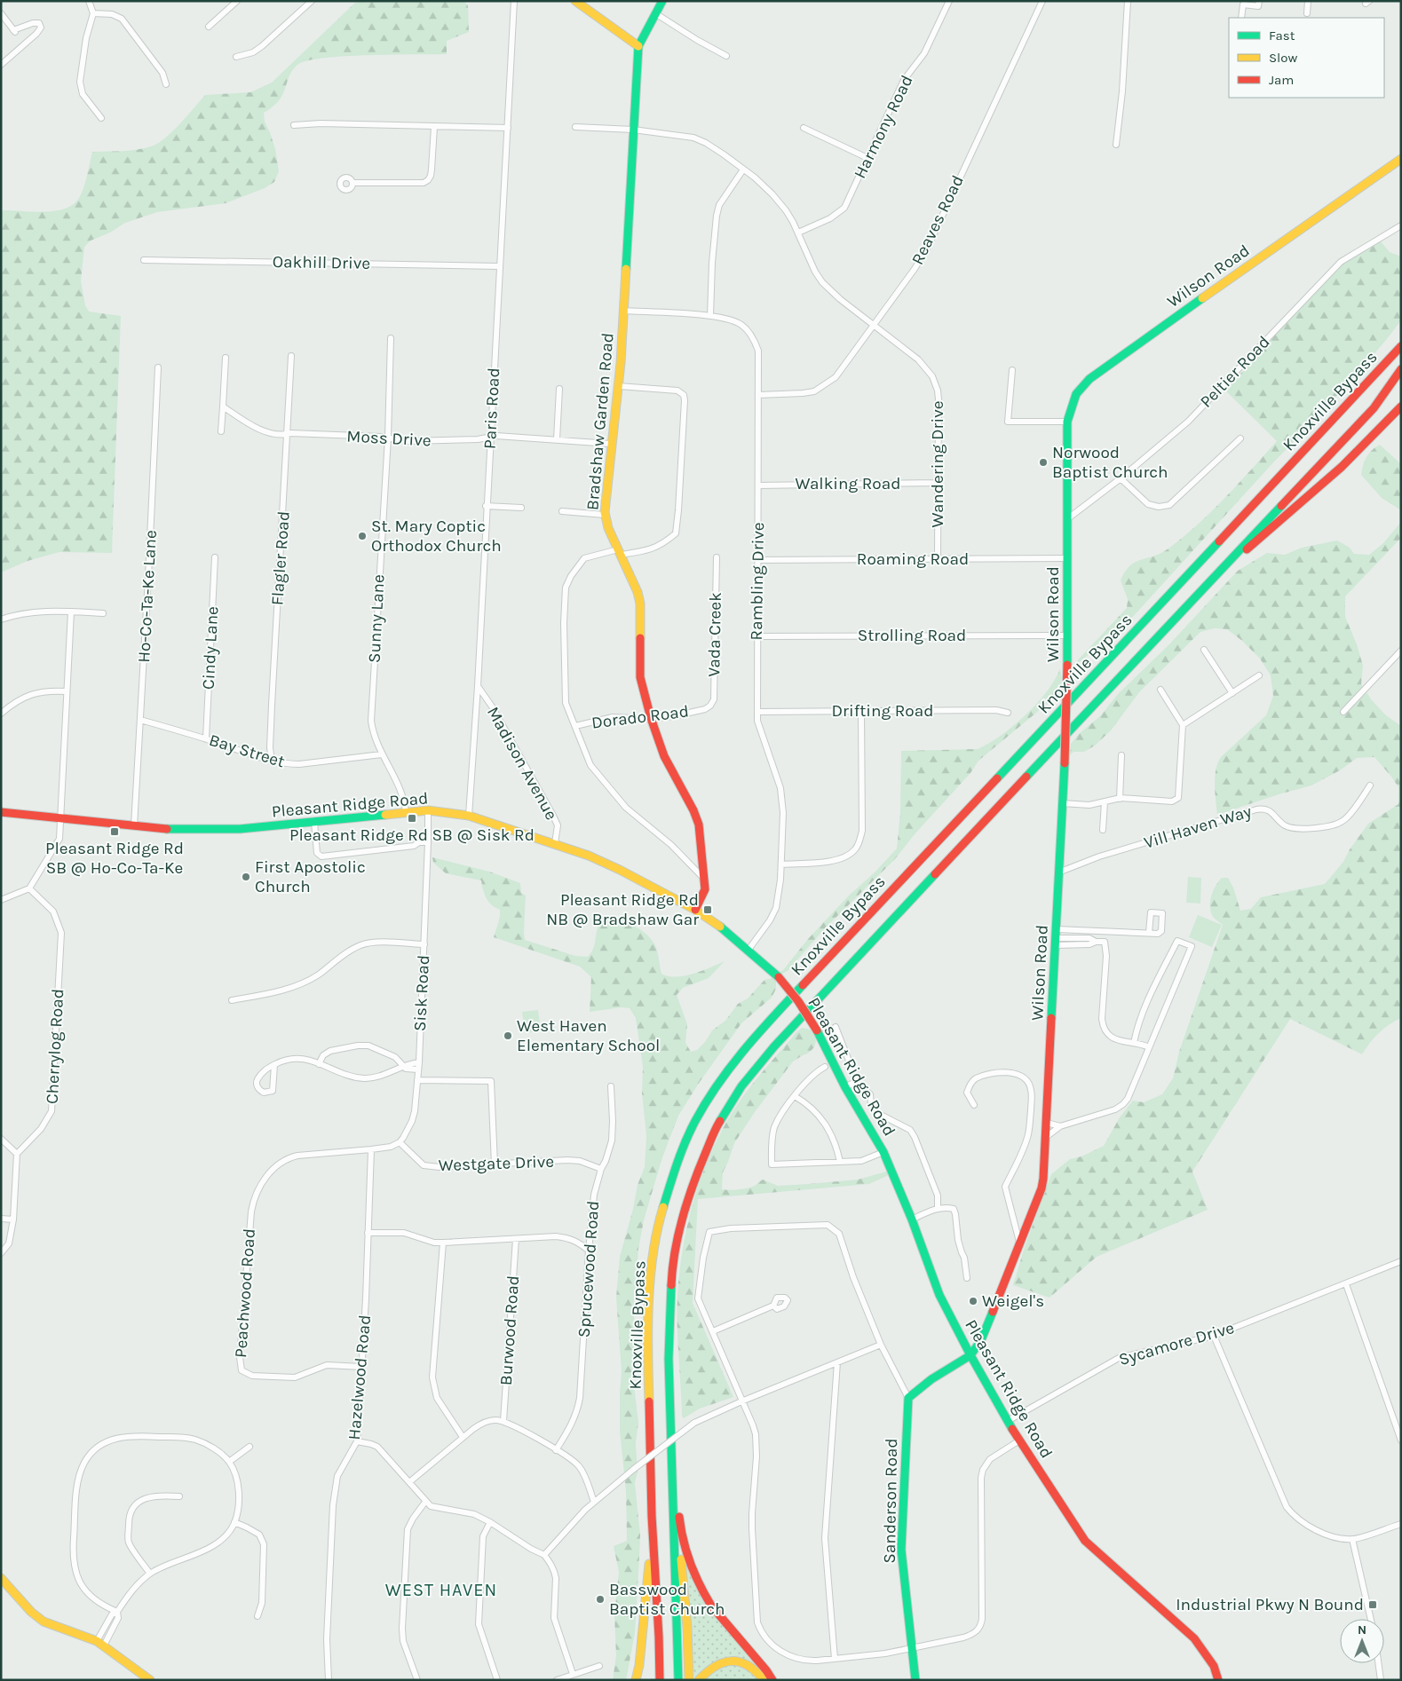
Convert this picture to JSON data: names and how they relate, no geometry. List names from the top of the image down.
{
  "streets": {
    "main road": [
      "Wilson Road",
      "Knoxville Bypass",
      "Bradshaw Garden Road",
      "Pleasant Ridge Road",
      "Sanderson Road"
    ],
    "street": [
      "Harmony Road",
      "Reaves Road",
      "Oakhill Drive",
      "Peltier Road",
      "Paris Road",
      "Moss Drive",
      "Wandering Drive",
      "Walking Road",
      "Flagler Road",
      "Roaming Road",
      "Rambling Drive",
      "Ho-Co-Ta-Ke Lane",
      "Sunny Lane",
      "Vada Creek",
      "Strolling Road",
      "Cindy Lane",
      "Drifting Road",
      "Dorado Road",
      "Bay Street",
      "Madison Avenue",
      "Vill Haven Way",
      "Sisk Road",
      "Cherrylog Road",
      "Westgate Drive",
      "Sprucewood Road",
      "Peachwood Road",
      "Burwood Road",
      "Sycamore Drive",
      "Hazelwood Road"
    ]
  },
  "crossings": [
    ["Harmony Road", "Wandering Drive"],
    ["Reaves Road", "Wandering Drive"],
    ["Reaves Road", "Rambling Drive"],
    ["Oakhill Drive", "Paris Road"],
    ["Wilson Road", "Peltier Road"],
    ["Wilson Road", "Roaming Road"],
    ["Wilson Road", "Strolling Road"],
    ["Wilson Road", "Pleasant Ridge Road"],
    ["Wilson Road", "Vill Haven Way"],
    ["Paris Road", "Moss Drive"],
    ["Paris Road", "Madison Avenue"],
    ["Paris Road", "Pleasant Ridge Road"],
    ["Bradshaw Garden Road", "Moss Drive"],
    ["Bradshaw Garden Road", "Wandering Drive"],
    ["Bradshaw Garden Road", "Rambling Drive"],
    ["Bradshaw Garden Road", "Dorado Road"],
    ["Bradshaw Garden Road", "Pleasant Ridge Road"],
    ["Moss Drive", "Flagler Road"],
    ["Moss Drive", "Sunny Lane"],
    ["Wandering Drive", "Walking Road"],
    ["Wandering Drive", "Roaming Road"],
    ["Walking Road", "Rambling Drive"],
    ["Flagler Road", "Bay Street"],
    ["Roaming Road", "Rambling Drive"],
    ["Rambling Drive", "Strolling Road"],
    ["Rambling Drive", "Drifting Road"],
    ["Rambling Drive", "Pleasant Ridge Road"],
    ["Ho-Co-Ta-Ke Lane", "Bay Street"],
    ["Ho-Co-Ta-Ke Lane", "Pleasant Ridge Road"],
    ["Sunny Lane", "Bay Street"],
    ["Sunny Lane", "Pleasant Ridge Road"],
    ["Vada Creek", "Dorado Road"],
    ["Cindy Lane", "Bay Street"],
    ["Madison Avenue", "Pleasant Ridge Road"],
    ["Pleasant Ridge Road", "Sisk Road"],
    ["Pleasant Ridge Road", "Sycamore Drive"],
    ["Sisk Road", "Westgate Drive"],
    ["Westgate Drive", "Sprucewood Road"],
    ["Peachwood Road", "Hazelwood Road"]
  ],
  "districts": ["WEST HAVEN"],
  "places": {
    "other": [
      "Norwood Baptist Church",
      "St. Mary Coptic Orthodox Church",
      "First Apostolic Church",
      "West Haven Elementary School",
      "Weigel's",
      "Basswood Baptist Church"
    ],
    "transit": [
      "Pleasant Ridge Rd SB @ Sisk Rd",
      "Pleasant Ridge Rd SB @ Ho-Co-Ta-Ke",
      "Pleasant Ridge Rd NB @ Bradshaw Gar",
      "Industrial Pkwy N Bound"
    ]
  },
  "legend": ["Fast", "Slow", "Jam"],
  "north": "top"
}
